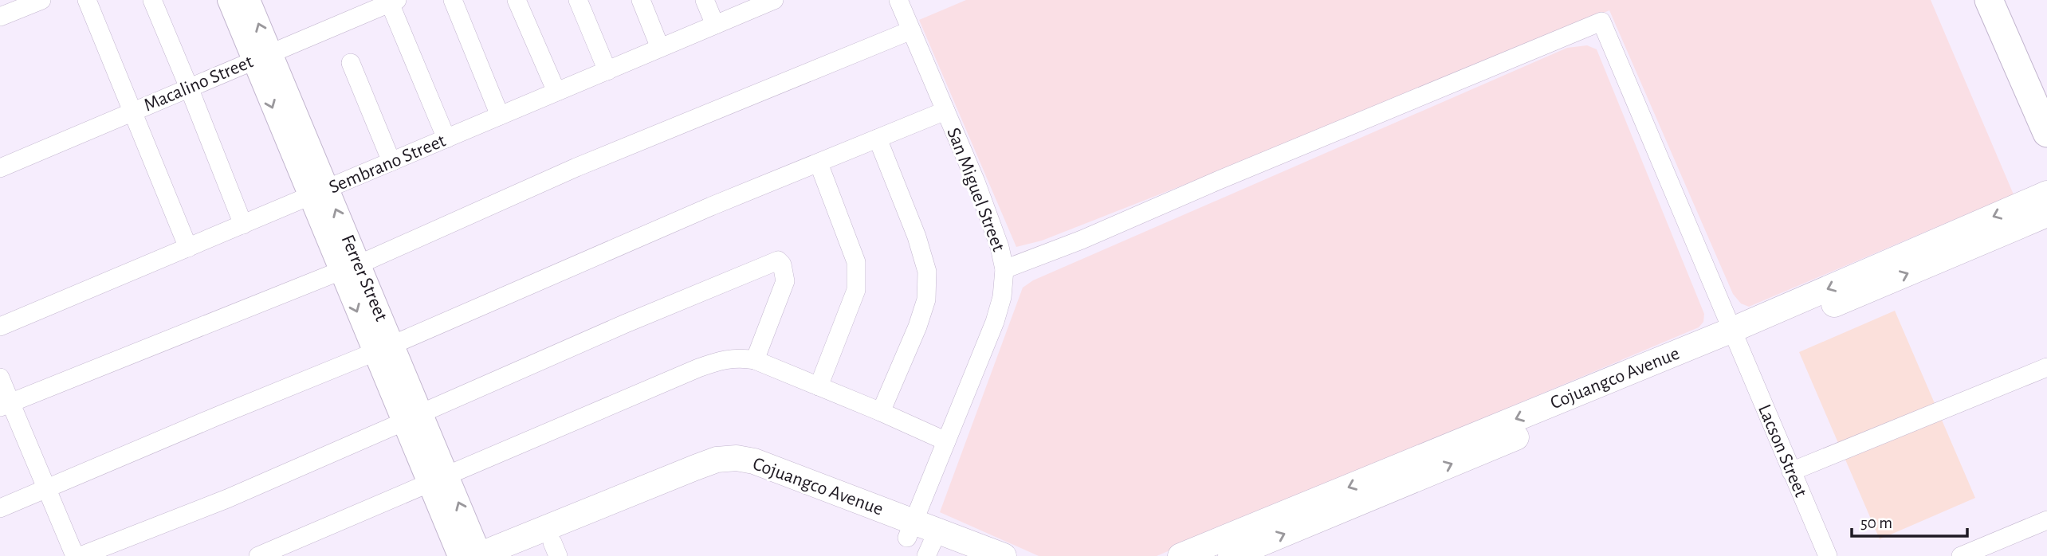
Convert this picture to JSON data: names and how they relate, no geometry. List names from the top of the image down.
{
  "streets": {
    "main road": ["Cojuangco Avenue"],
    "street": [
      "Macalino Street",
      "Sembrano Street",
      "San Miguel Street",
      "Ferrer Street",
      "Lacson Street"
    ]
  },
  "crossings": [
    ["Macalino Street", "Ferrer Street"],
    ["Sembrano Street", "Ferrer Street"],
    ["San Miguel Street", "Cojuangco Avenue"],
    ["San Miguel Street", "Lacson Street"],
    ["Ferrer Street", "Cojuangco Avenue"],
    ["Cojuangco Avenue", "Lacson Street"]
  ],
  "scale_bar": "50 m"
}
